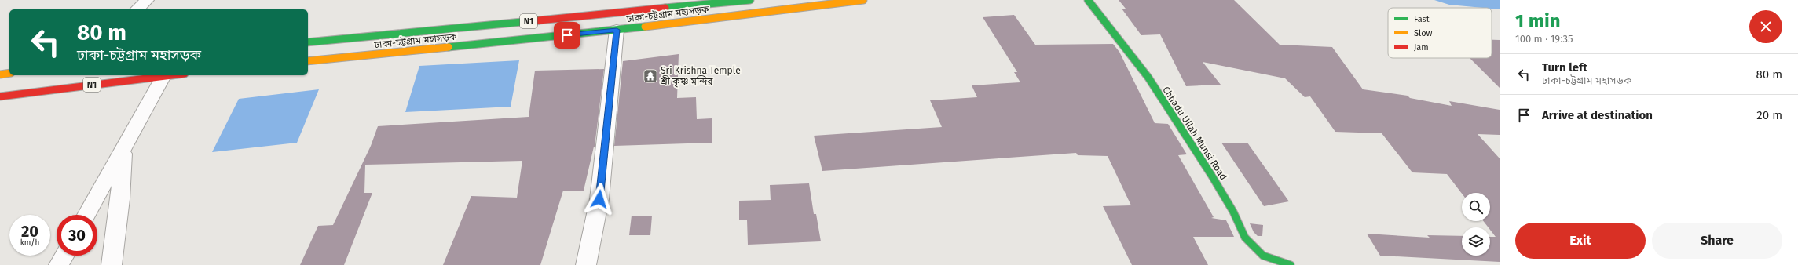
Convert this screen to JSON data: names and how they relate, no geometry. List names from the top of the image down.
{
  "streets": {
    "main road": ["ঢাকা-চট্টগ্রাম মহাসড়ক", "N1", "Chhadu Ullah Munsi Road"]
  },
  "places": {
    "temple": ["Sri Krishna Temple শ্রী কৃষ্ণ মন্দির"]
  },
  "legend": ["Fast", "Slow", "Jam"],
  "page": {
    "heading": ["1 min", "100 m · 19:35"],
    "turn": ["80 m", "ঢাকা-চট্টগ্রাম মহাসড়ক"],
    "list": [
      {
        "name": "Turn left",
        "note": "ঢাকা-চট্টগ্রাম মহাসড়ক",
        "value": "80 m"
      },
      {
        "name": "Arrive at destination",
        "value": "20 m"
      }
    ],
    "speed": "20 km/h",
    "limit": "30",
    "buttons": ["Exit", "Share"]
  }
}
